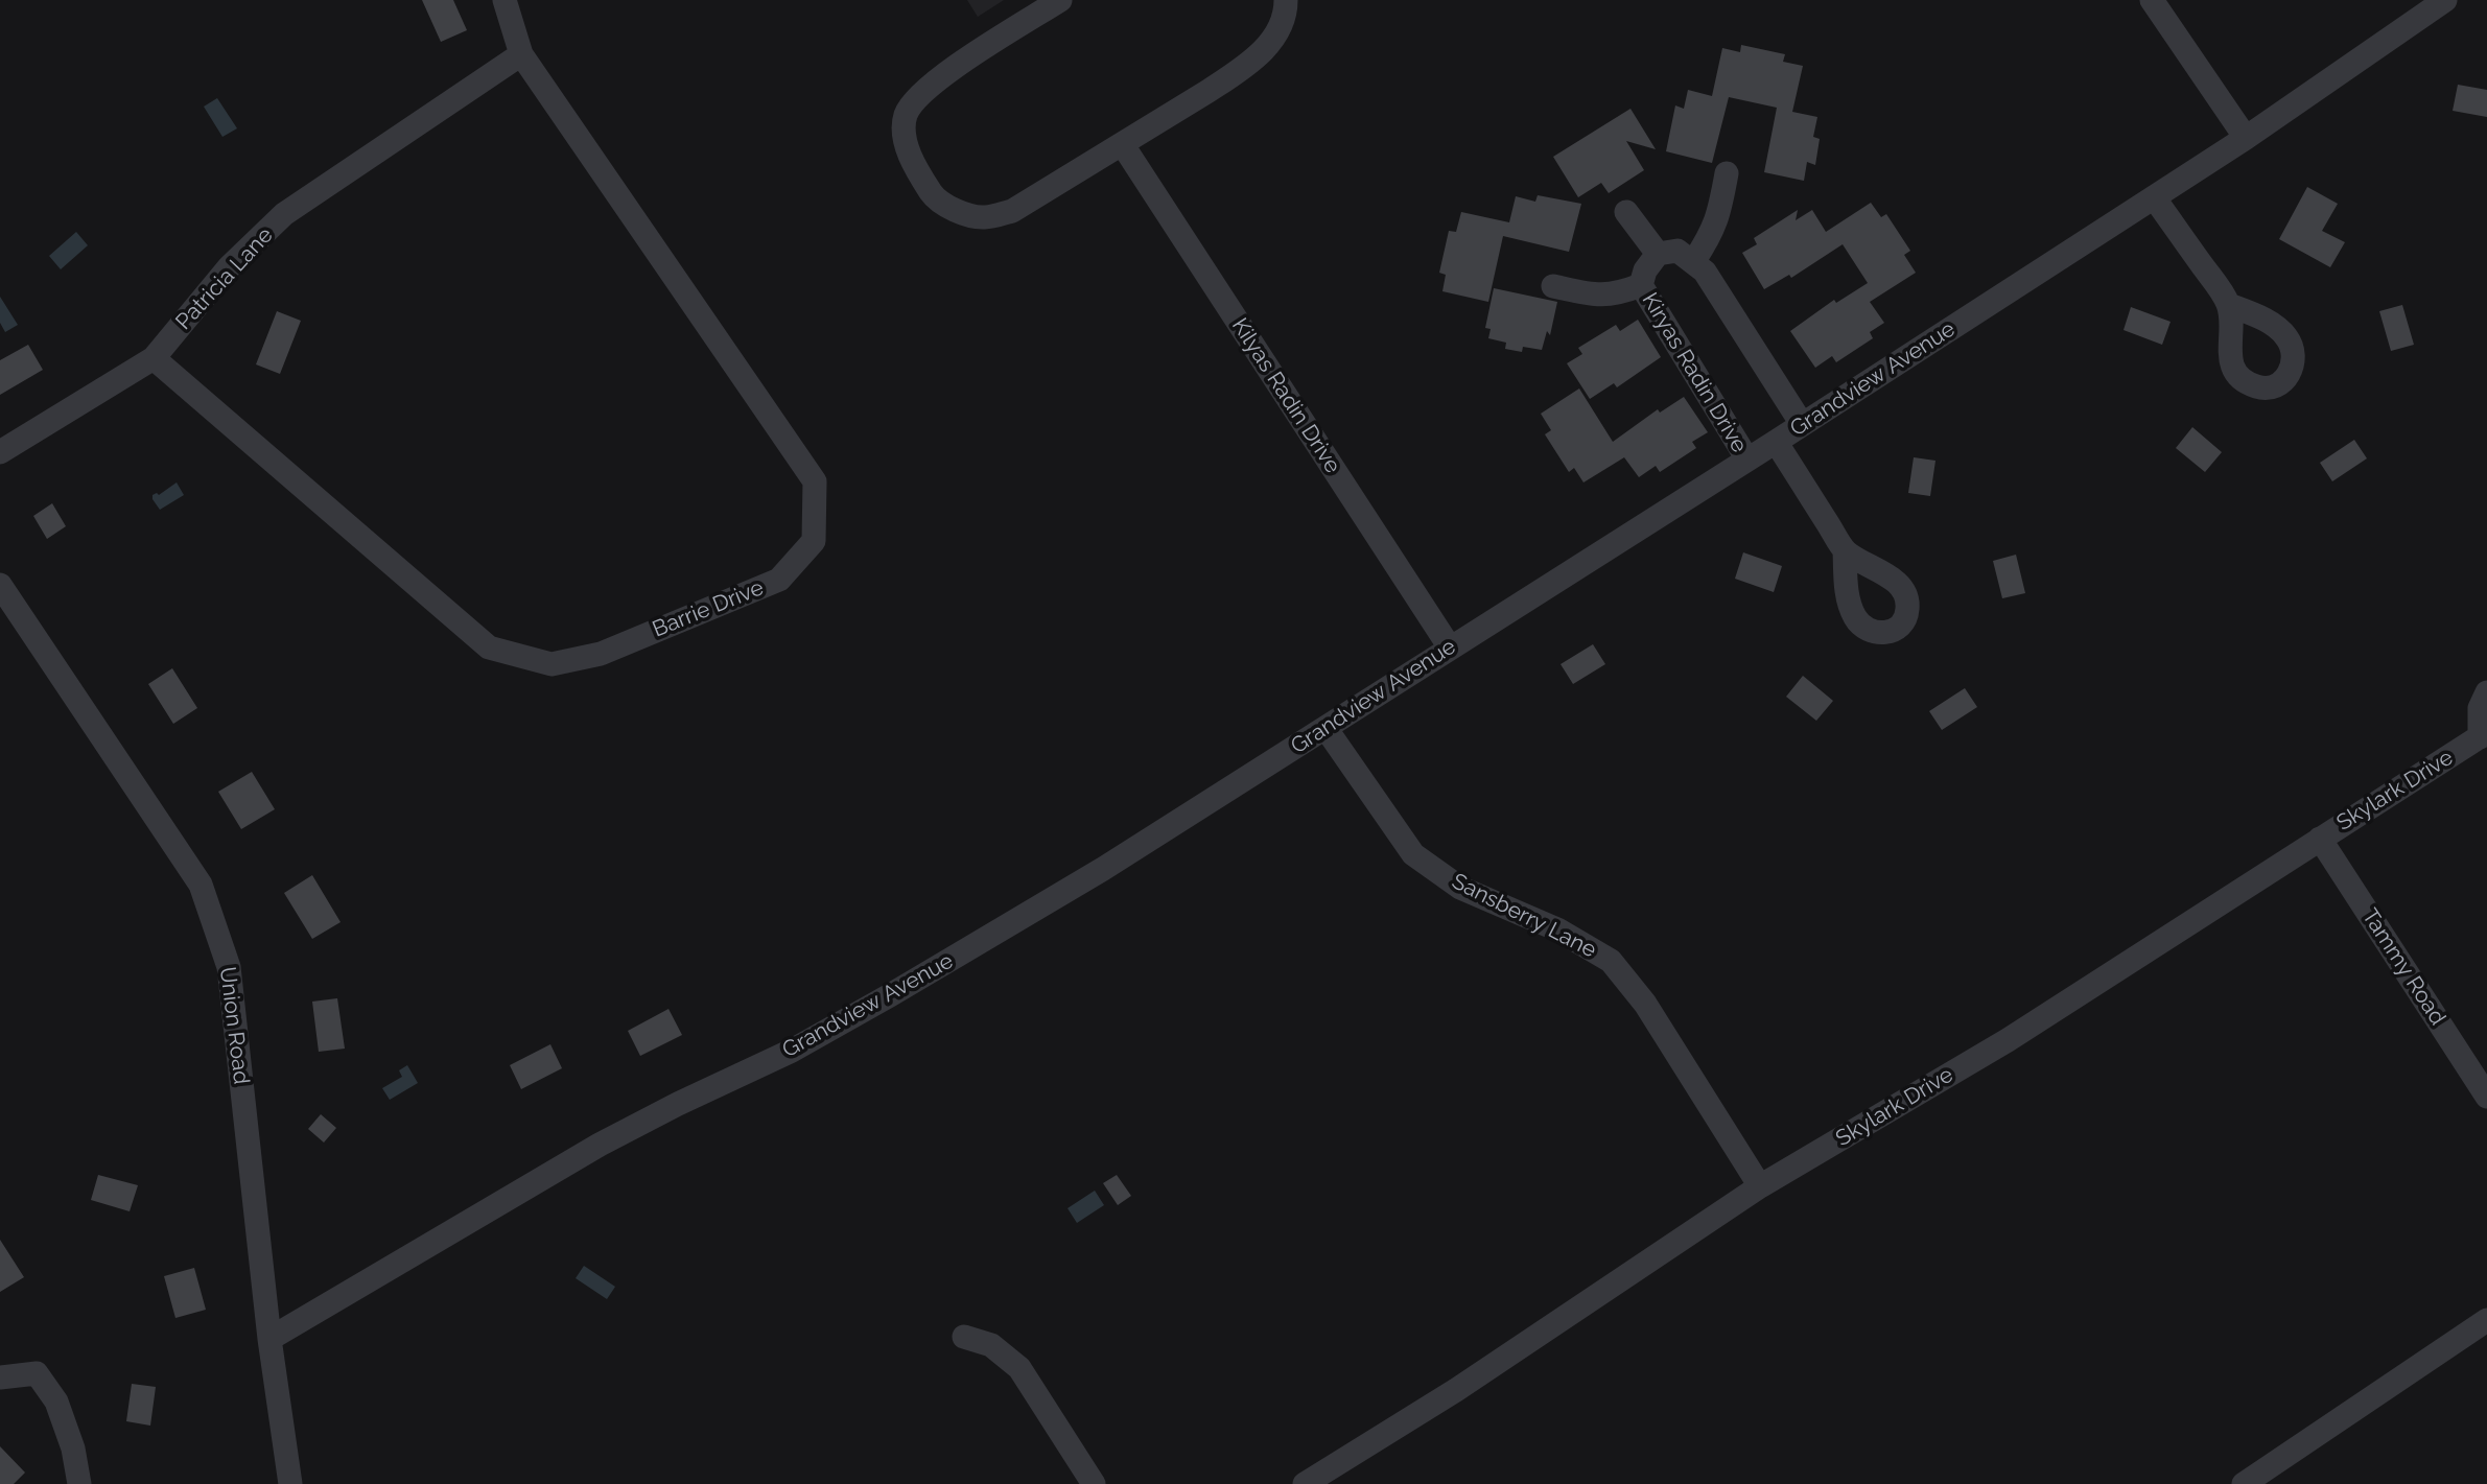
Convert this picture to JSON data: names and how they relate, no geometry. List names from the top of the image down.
{
  "streets": {
    "street": [
      "Patricia Lane",
      "Kiryas Radin Drive",
      "Grandview Avenue",
      "Kilyas Radin Drive",
      "Barrie Drive",
      "Skylark Drive",
      "Sansberry Lane",
      "Tammy Road",
      "Union Road"
    ]
  },
  "crossings": [
    ["Patricia Lane", "Barrie Drive"],
    ["Kiryas Radin Drive", "Grandview Avenue"],
    ["Grandview Avenue", "Kilyas Radin Drive"],
    ["Grandview Avenue", "Sansberry Lane"],
    ["Grandview Avenue", "Union Road"],
    ["Skylark Drive", "Sansberry Lane"],
    ["Skylark Drive", "Tammy Road"]
  ]
}
